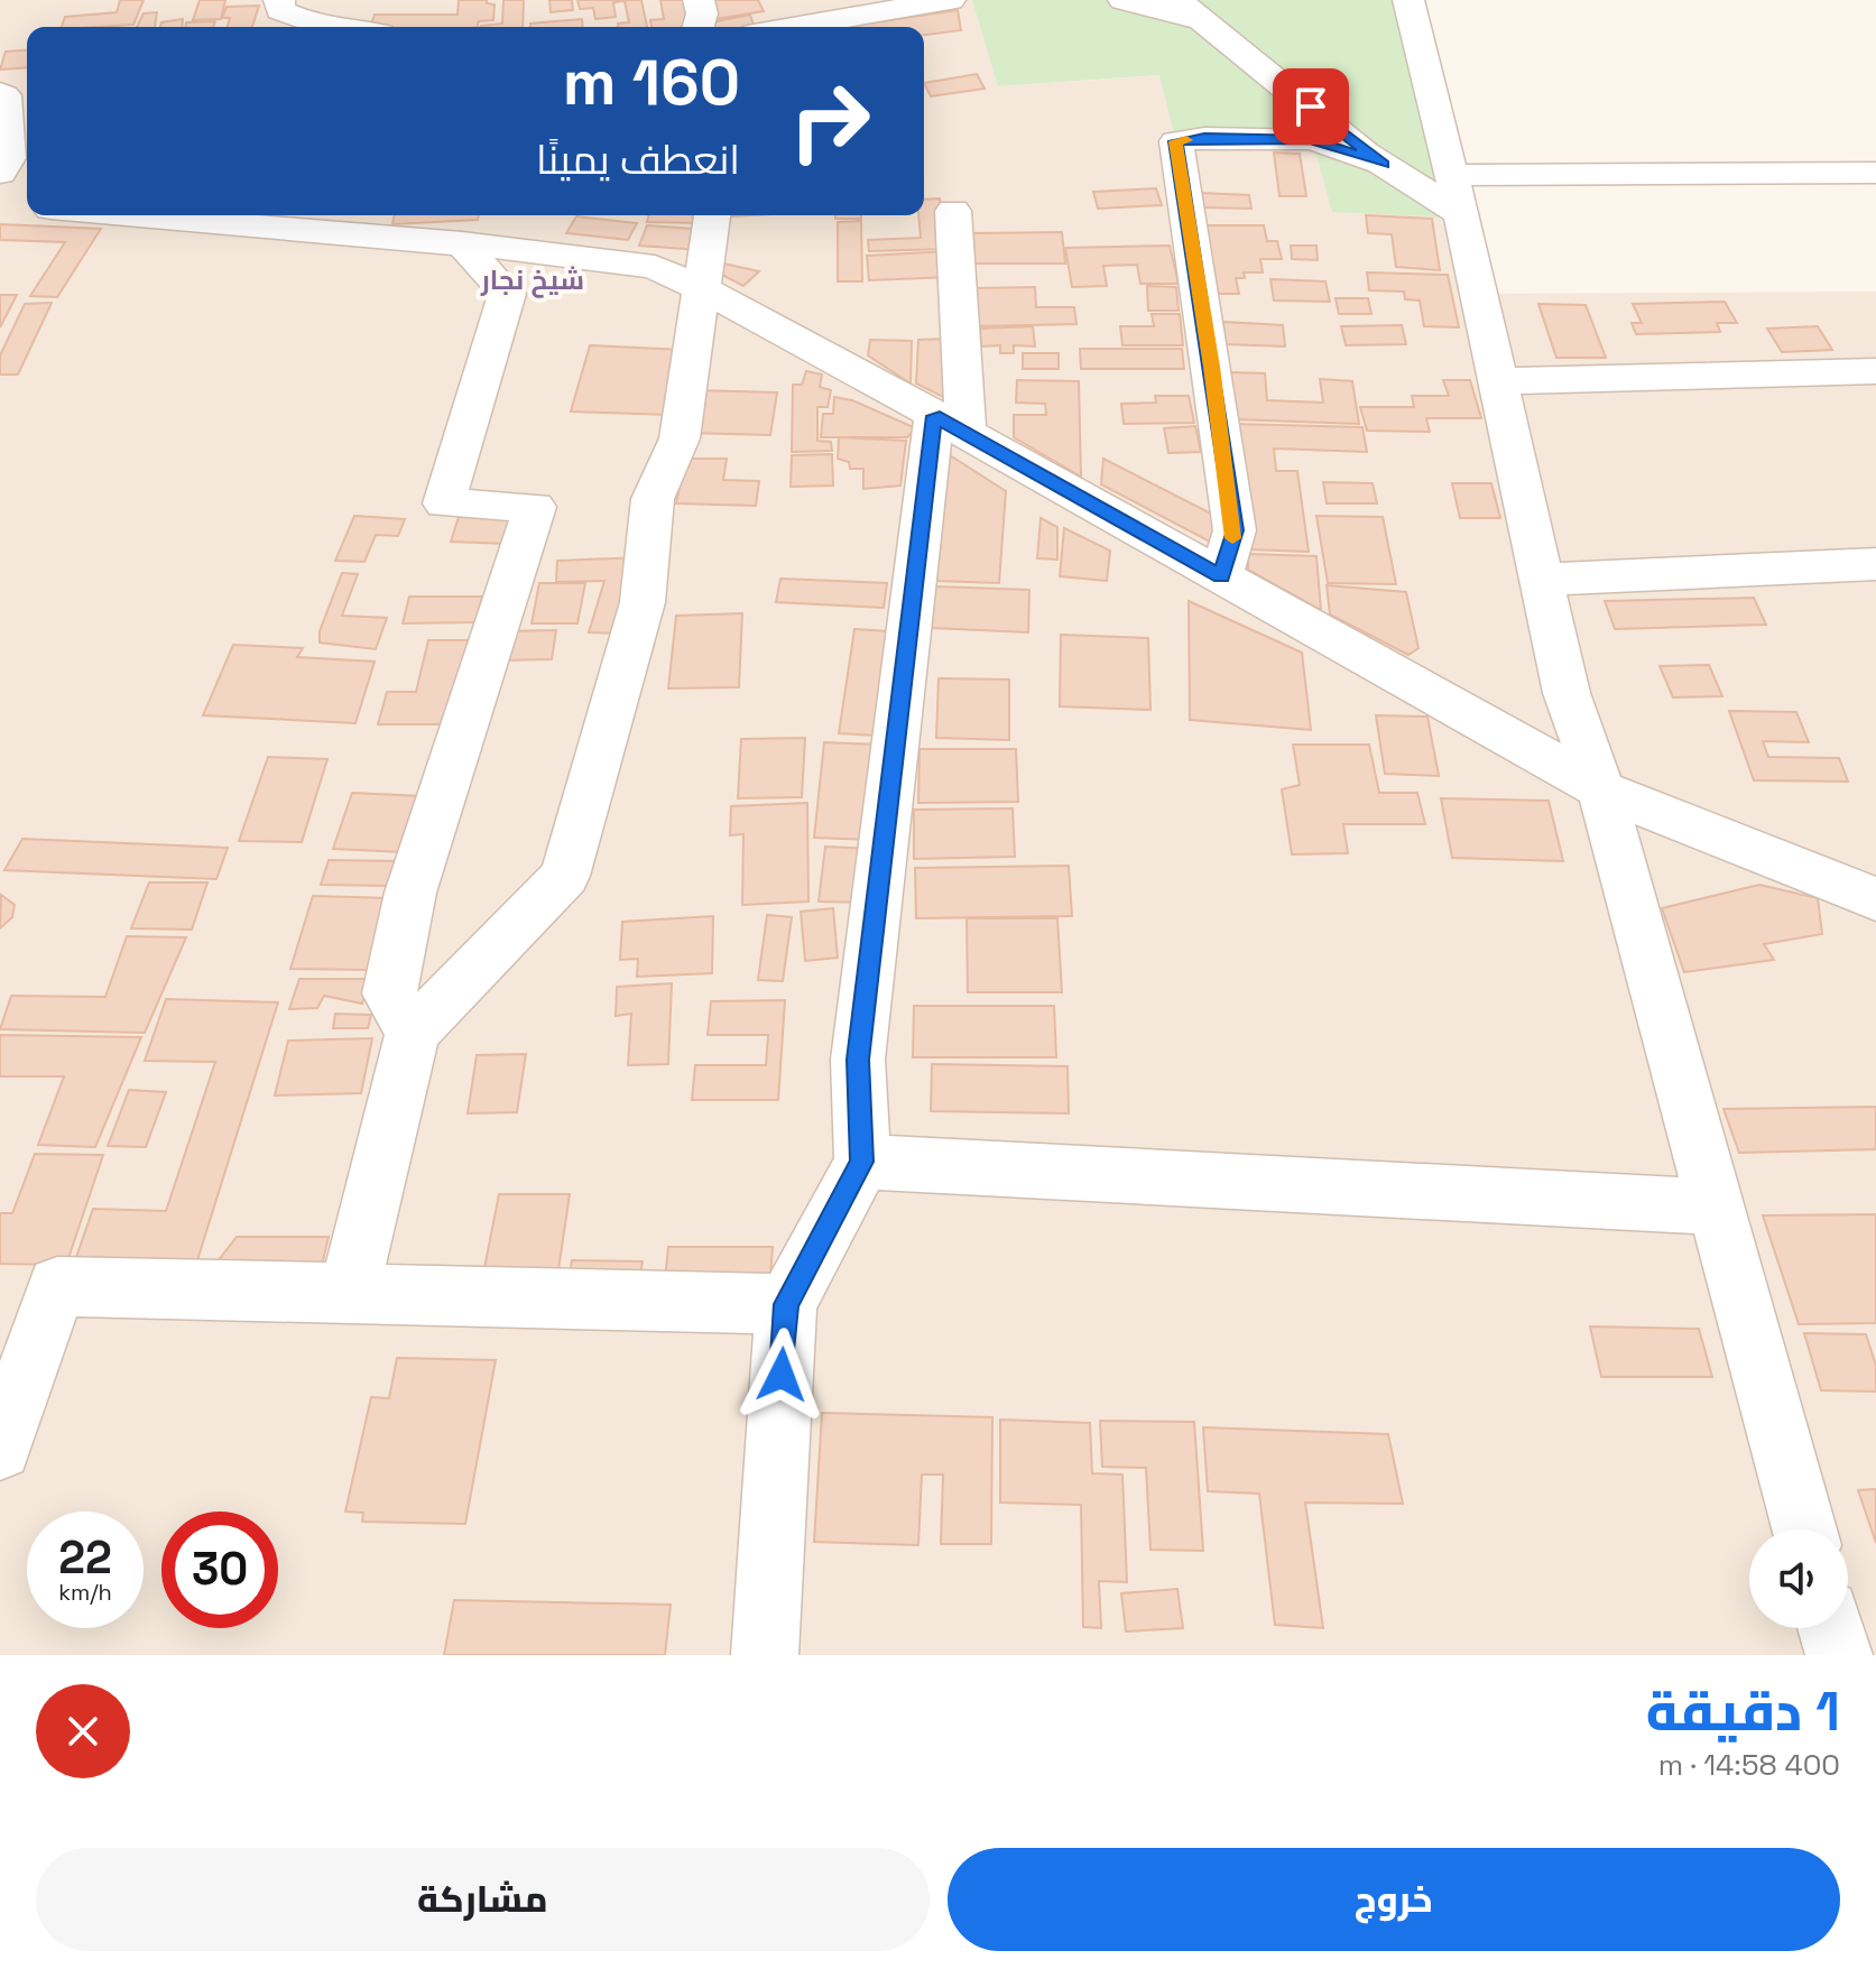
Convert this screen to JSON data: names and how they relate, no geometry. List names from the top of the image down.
{
  "districts": ["شيخ نجار"],
  "page": {
    "turn": ["160 m", "انعطف يمينًا"],
    "speed": "22 km/h",
    "limit": "30",
    "heading": ["1 دقيقة", "400 m · 14:58"],
    "buttons": ["خروج", "مشاركة"]
  }
}
